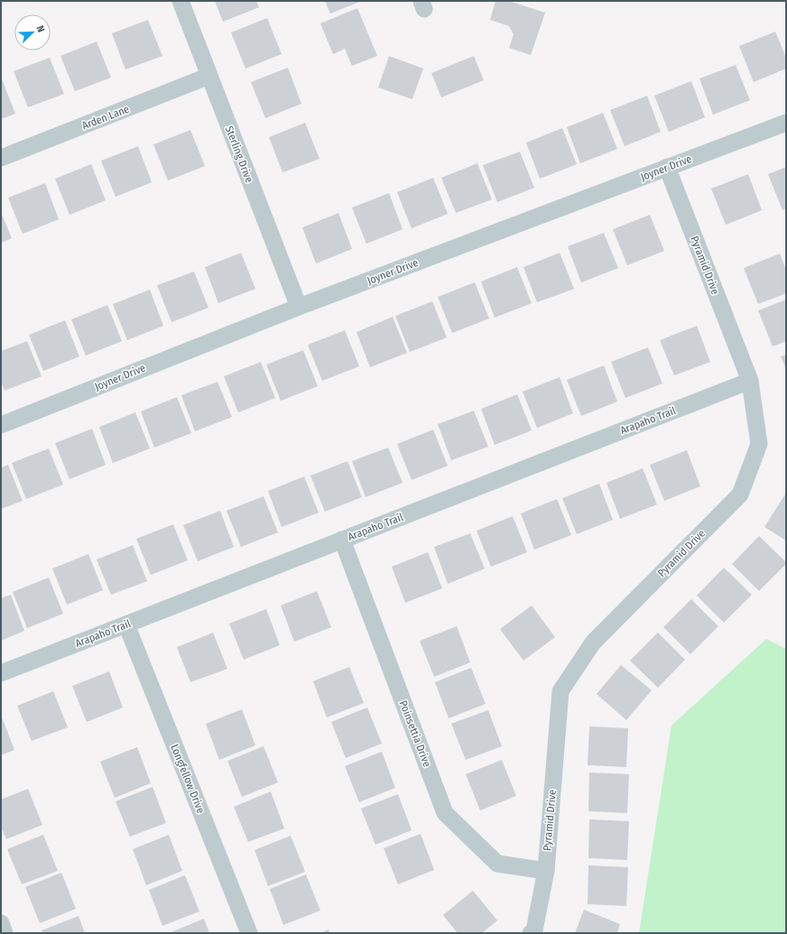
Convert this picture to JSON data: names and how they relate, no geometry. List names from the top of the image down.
{
  "streets": {
    "street": [
      "Arden Lane",
      "Sterling Drive",
      "Joyner Drive",
      "Pyramid Drive",
      "Arapaho Trail",
      "Poinsettia Drive",
      "Longfellow Drive"
    ]
  },
  "crossings": [
    ["Arden Lane", "Sterling Drive"],
    ["Sterling Drive", "Joyner Drive"],
    ["Joyner Drive", "Pyramid Drive"],
    ["Pyramid Drive", "Arapaho Trail"],
    ["Pyramid Drive", "Poinsettia Drive"],
    ["Arapaho Trail", "Poinsettia Drive"],
    ["Arapaho Trail", "Longfellow Drive"]
  ],
  "north": "top right"
}
